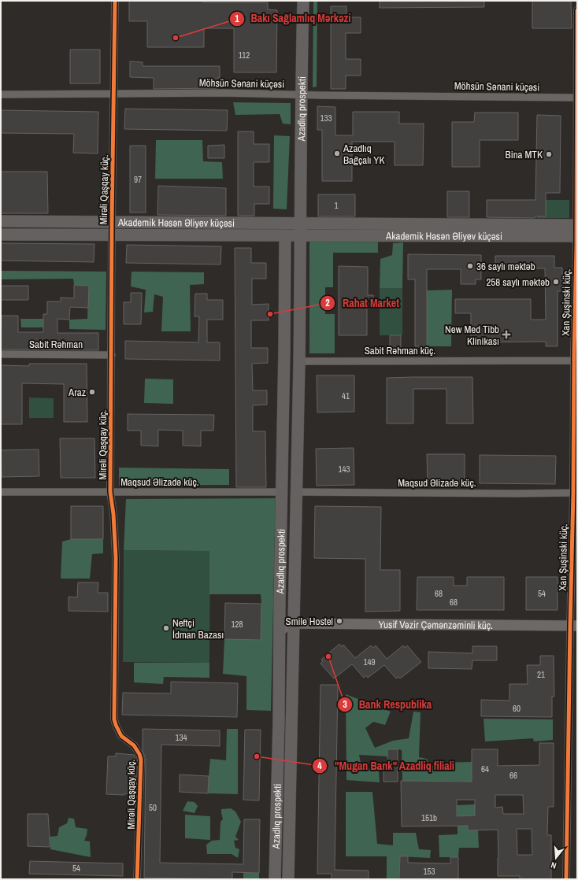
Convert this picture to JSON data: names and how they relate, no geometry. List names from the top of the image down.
{
  "streets": {
    "main road": ["Azadlıq prospekti", "Akademik Həsən Əliyev küçəsi", "Yusif Vəzir Çəmənzəminli küç."],
    "street": [
      "Möhsün Sənani küçəsi",
      "Mirəli Qaşqay küç.",
      "Xan Şuşinski küç.",
      "Sabit Rəhman",
      "Sabit Rəhman küç.",
      "Maqsud Əlizadə küç."
    ]
  },
  "crossings": [
    ["Möhsün Sənani küçəsi", "Azadlıq prospekti"],
    ["Möhsün Sənani küçəsi", "Mirəli Qaşqay küç."],
    ["Möhsün Sənani küçəsi", "Xan Şuşinski küç."],
    ["Azadlıq prospekti", "Akademik Həsən Əliyev küçəsi"],
    ["Azadlıq prospekti", "Sabit Rəhman küç."],
    ["Azadlıq prospekti", "Maqsud Əlizadə küç."],
    ["Azadlıq prospekti", "Yusif Vəzir Çəmənzəminli küç."],
    ["Mirəli Qaşqay küç.", "Akademik Həsən Əliyev küçəsi"],
    ["Mirəli Qaşqay küç.", "Sabit Rəhman"],
    ["Mirəli Qaşqay küç.", "Maqsud Əlizadə küç."],
    ["Akademik Həsən Əliyev küçəsi", "Xan Şuşinski küç."],
    ["Xan Şuşinski küç.", "Sabit Rəhman küç."],
    ["Xan Şuşinski küç.", "Maqsud Əlizadə küç."],
    ["Xan Şuşinski küç.", "Yusif Vəzir Çəmənzəminli küç."]
  ],
  "places": {
    "other": [
      "Bakı Sağlamlıq Mərkəzi",
      "Azadlıq Bağçalı YK",
      "Bina MTK",
      "36 saylı məktəb",
      "258 saylı məktəb",
      "Rahat Market",
      "Araz",
      "Smile Hostel",
      "Neftçi İdman Bazası",
      "Bank Respublika",
      "\"Mugan Bank\" Azadliq filiali"
    ],
    "health": ["New Med Tibb Klinikası"]
  },
  "house_numbers": [
    "112",
    "133",
    "97",
    "1",
    "41",
    "143",
    "68",
    "54",
    "68",
    "128",
    "149",
    "21",
    "60",
    "134",
    "64",
    "66",
    "50",
    "151b",
    "54",
    "153"
  ],
  "north": "bottom"
}
